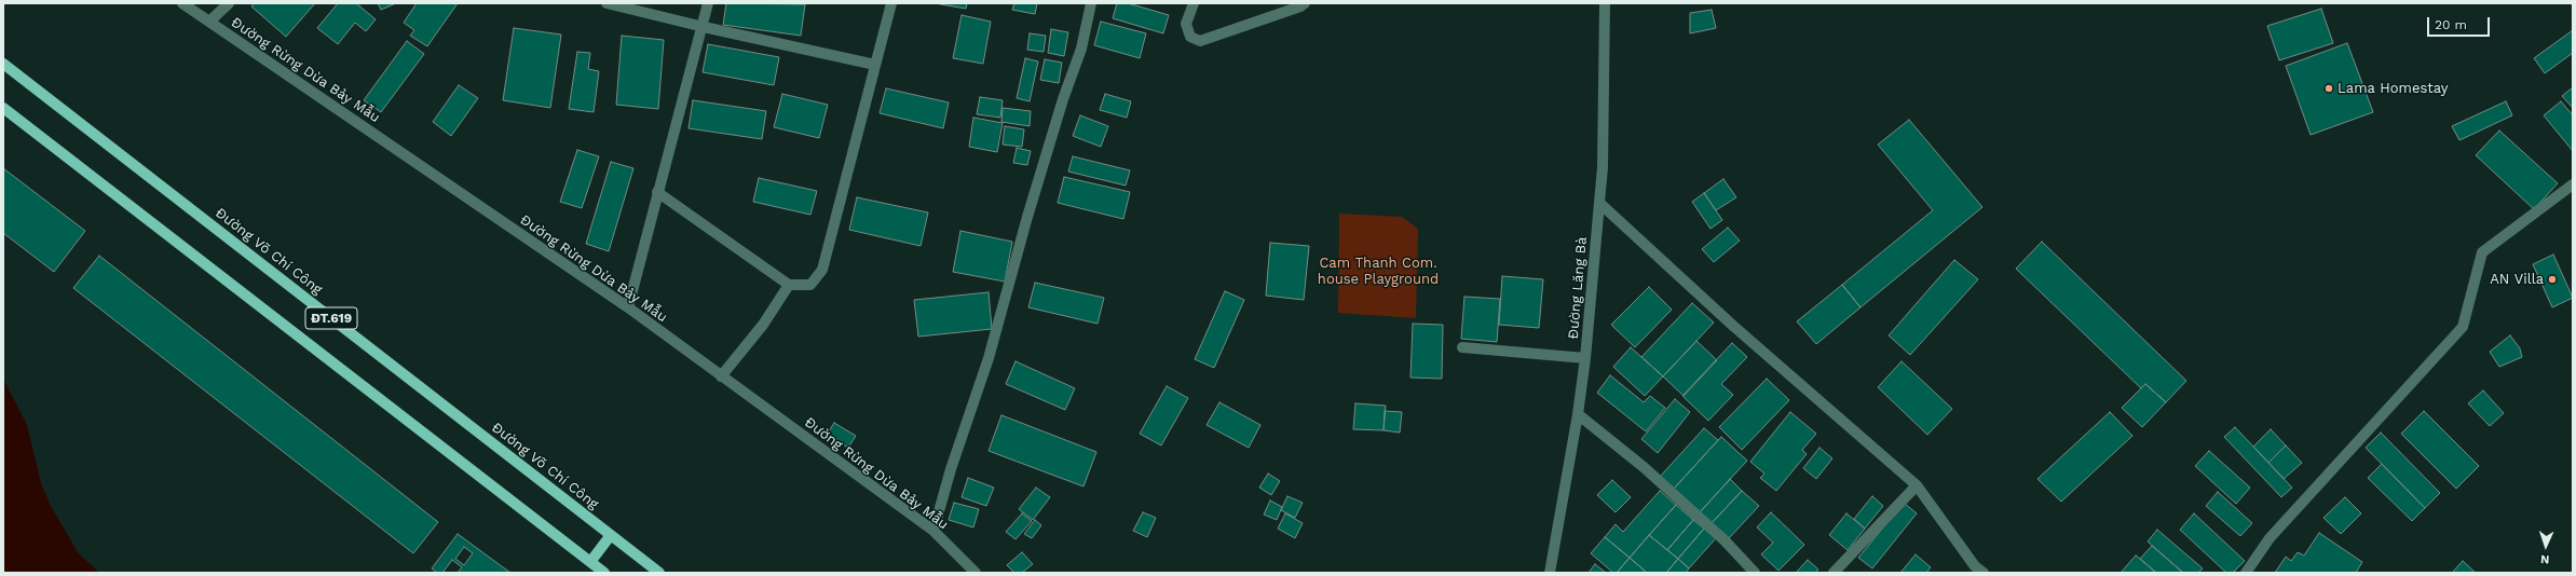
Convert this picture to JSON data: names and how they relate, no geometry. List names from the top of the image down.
{
  "streets": {
    "main road": ["Đường Võ Chí Công", "ĐT.619"],
    "street": ["Đường Rừng Dừa Bảy Mẫu", "Đường Lăng Bà"]
  },
  "parks": ["Cam Thanh Com. house Playground"],
  "places": ["Lama Homestay", "AN Villa"],
  "scale_bar": "20 m",
  "north": "bottom"
}
